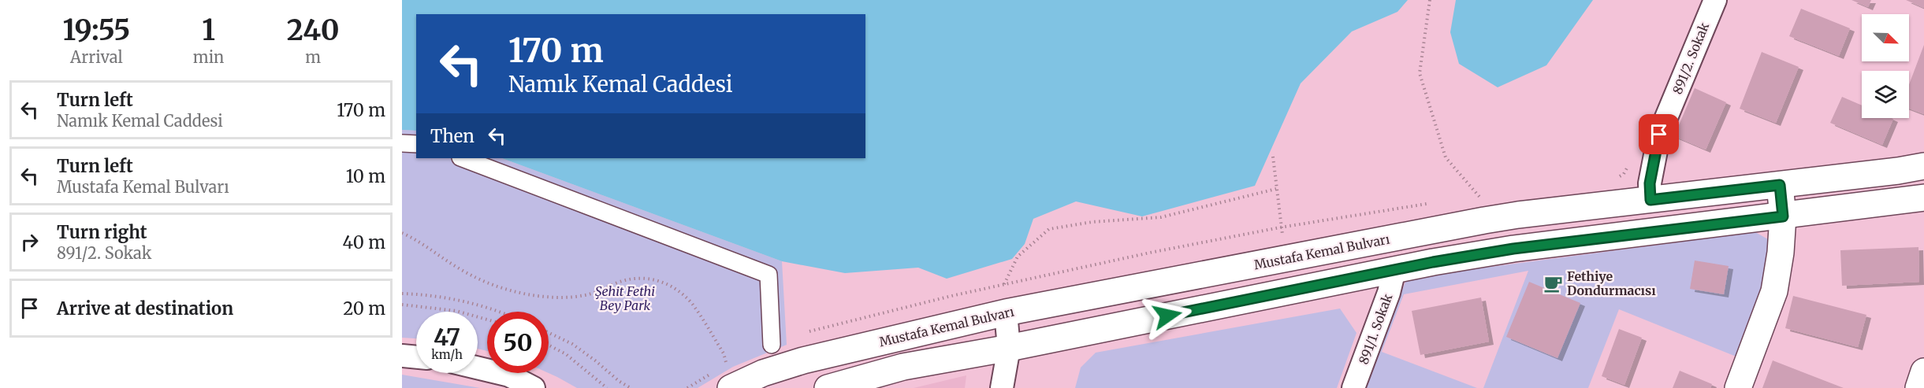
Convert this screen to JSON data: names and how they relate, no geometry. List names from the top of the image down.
{
  "streets": {
    "main road": ["Mustafa Kemal Bulvarı"],
    "street": ["891/2. Sokak", "891/1. Sokak"]
  },
  "crossings": [
    ["891/2. Sokak", "Mustafa Kemal Bulvarı"]
  ],
  "parks": ["Şehit Fethi Bey Park"],
  "places": {
    "cafe": ["Fethiye Dondurmacısı"]
  },
  "north": "bottom right",
  "page": {
    "eta": [
      "19:55",
      "Arrival",
      "1",
      "min",
      "240",
      "m"
    ],
    "turn": ["170 m", "Namık Kemal Caddesi"],
    "list": [
      {
        "name": "Turn left",
        "note": "Namık Kemal Caddesi",
        "value": "170 m"
      },
      {
        "name": "Turn left",
        "note": "Mustafa Kemal Bulvarı",
        "value": "10 m"
      },
      {
        "name": "Turn right",
        "note": "891/2. Sokak",
        "value": "40 m"
      },
      {
        "name": "Arrive at destination",
        "value": "20 m"
      }
    ],
    "then": "Then",
    "speed": "47 km/h",
    "limit": "50"
  }
}
